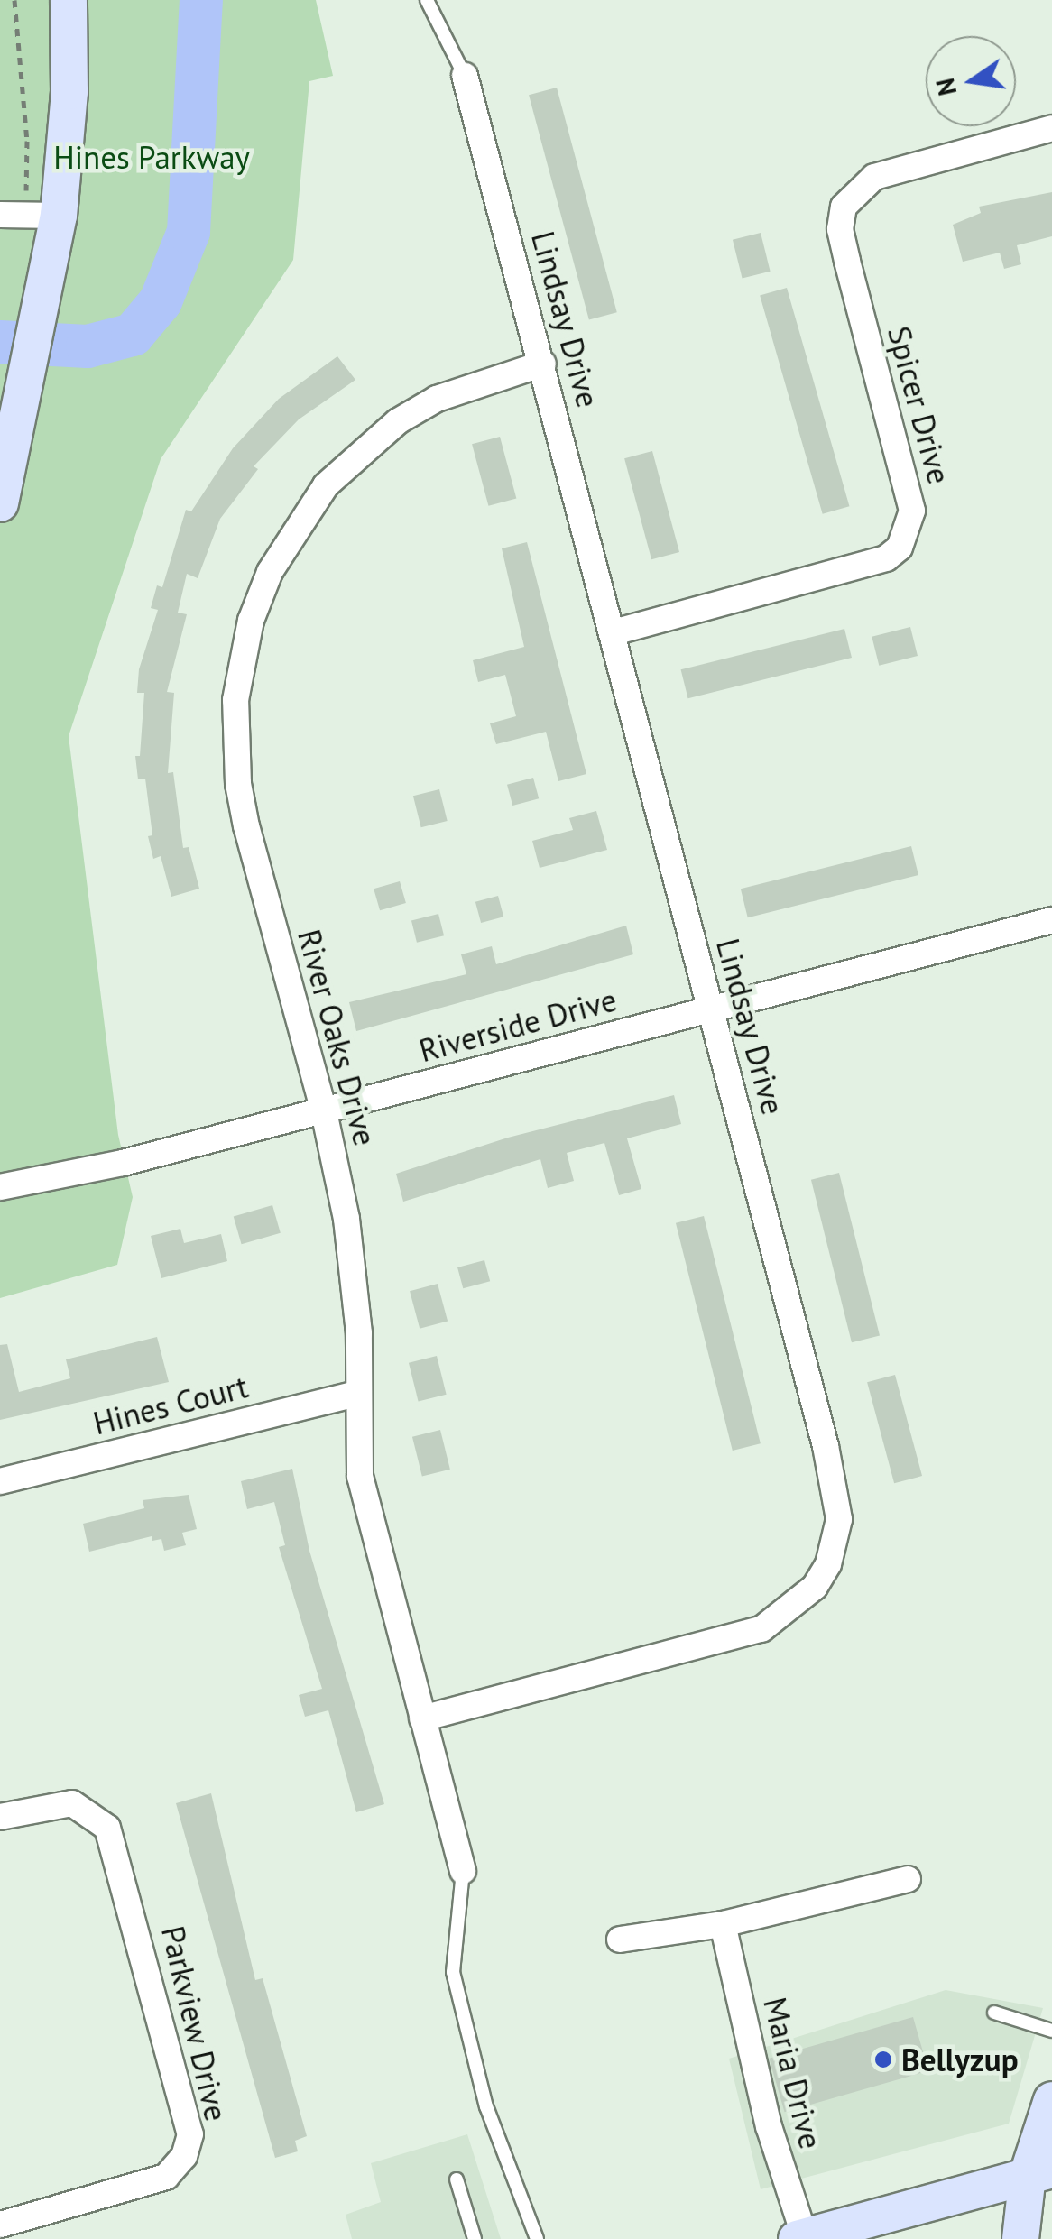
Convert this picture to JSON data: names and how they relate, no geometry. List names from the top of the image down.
{
  "streets": {
    "street": [
      "Lindsay Drive",
      "Spicer Drive",
      "Riverside Drive",
      "River Oaks Drive",
      "Hines Court",
      "Parkview Drive",
      "Maria Drive"
    ]
  },
  "crossings": [
    ["Lindsay Drive", "Spicer Drive"],
    ["Lindsay Drive", "Riverside Drive"],
    ["Lindsay Drive", "River Oaks Drive"],
    ["Riverside Drive", "River Oaks Drive"],
    ["River Oaks Drive", "Hines Court"]
  ],
  "parks": ["Hines Parkway"],
  "places": ["Bellyzup"],
  "north": "left"
}
